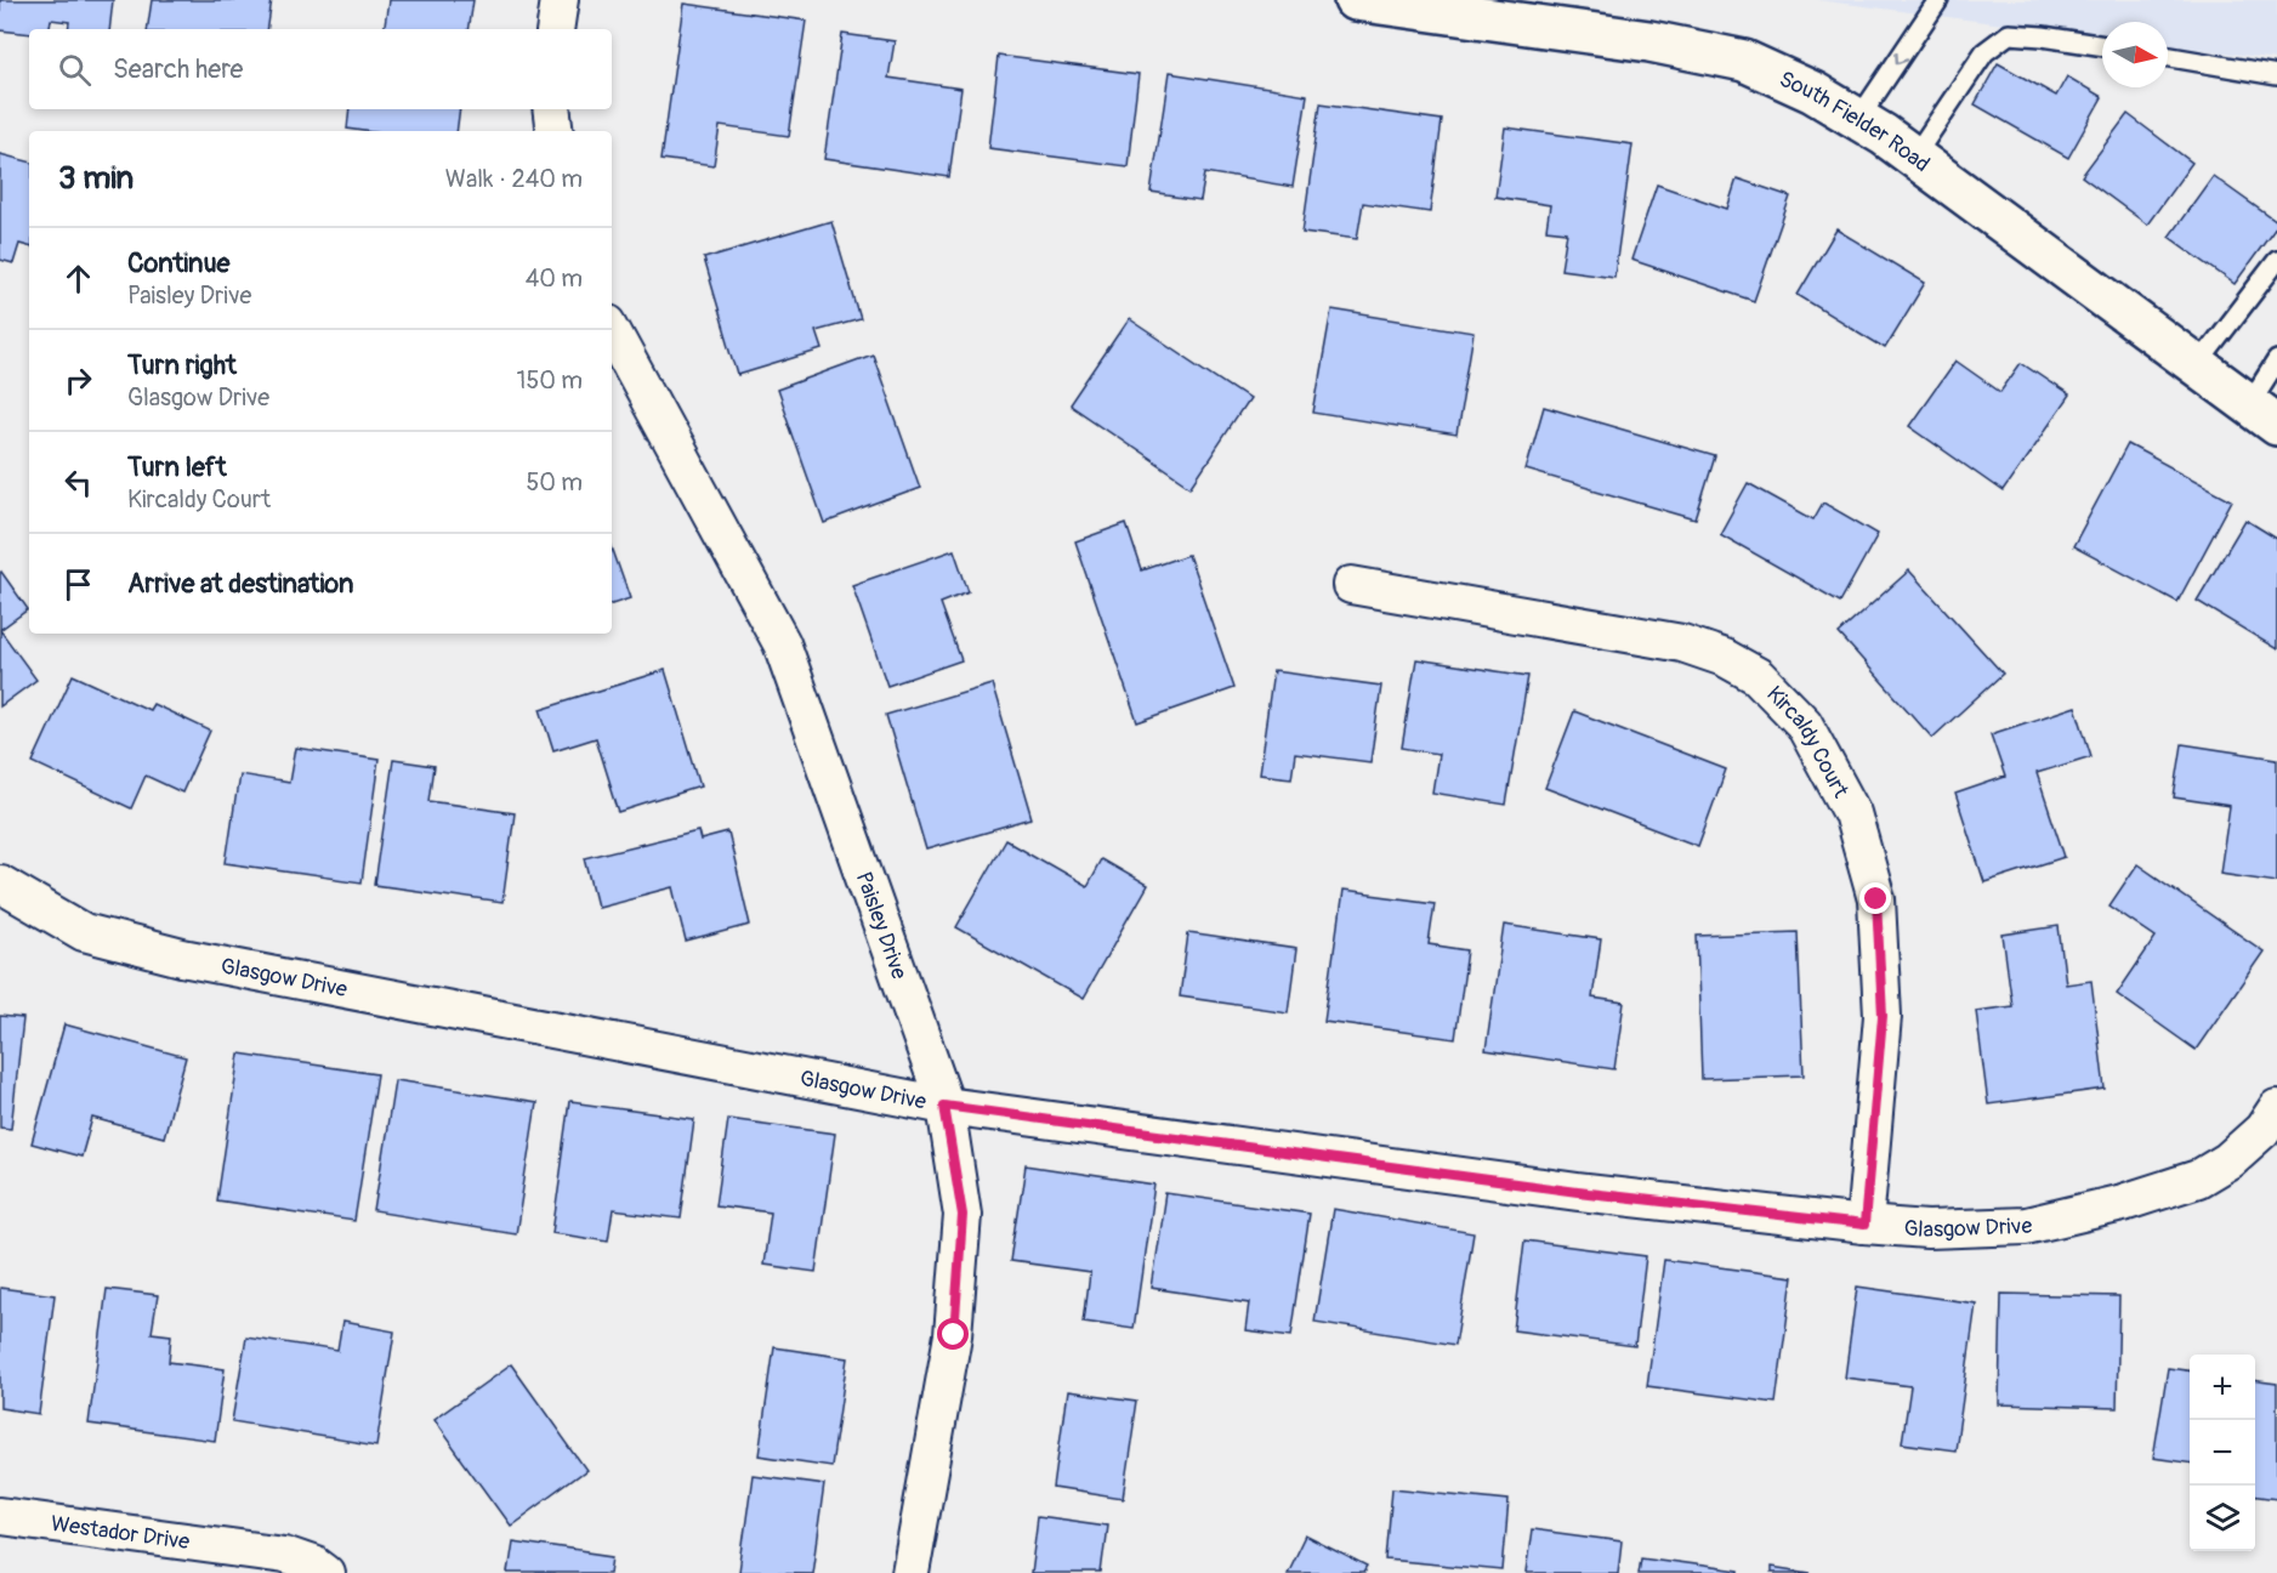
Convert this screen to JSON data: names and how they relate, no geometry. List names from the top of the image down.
{
  "streets": {
    "street": [
      "South Fielder Road",
      "Kircaldy Court",
      "Paisley Drive",
      "Glasgow Drive",
      "Westador Drive"
    ]
  },
  "crossings": [
    ["Kircaldy Court", "Glasgow Drive"],
    ["Paisley Drive", "Glasgow Drive"]
  ],
  "north": "right",
  "page": {
    "search": "Search here",
    "heading": ["3 min", "Walk · 240 m"],
    "list": [
      ["Continue", "Paisley Drive", "40 m"],
      ["Turn right", "Glasgow Drive", "150 m"],
      ["Turn left", "Kircaldy Court", "50 m"],
      "Arrive at destination"
    ],
    "map_buttons": ["+", "−"]
  }
}
